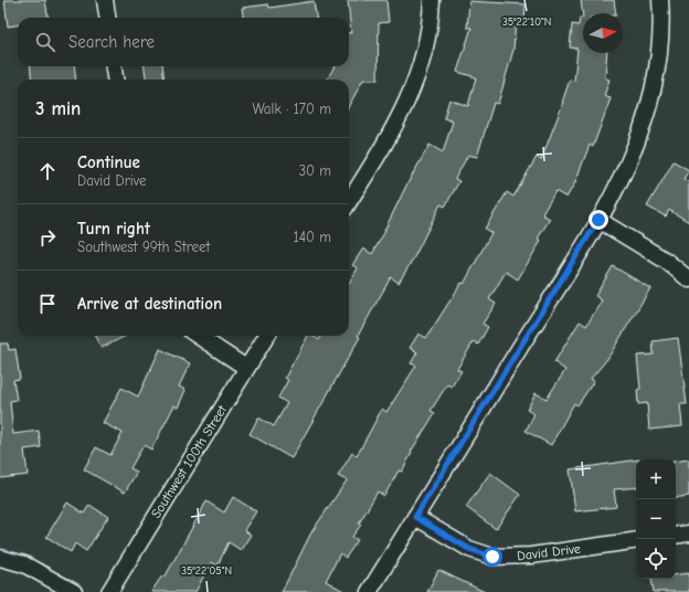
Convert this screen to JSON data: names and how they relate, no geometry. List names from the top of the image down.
{
  "streets": {
    "street": ["Southwest 100th Street", "David Drive"]
  },
  "north": "right",
  "page": {
    "search": "Search here",
    "heading": ["3 min", "Walk · 170 m"],
    "list": [
      ["Continue", "David Drive", "30 m"],
      ["Turn right", "Southwest 99th Street", "140 m"],
      "Arrive at destination"
    ],
    "map_buttons": ["+", "−"]
  },
  "coordinates": ["35°22'10\"N", "35°22'05\"N"]
}
